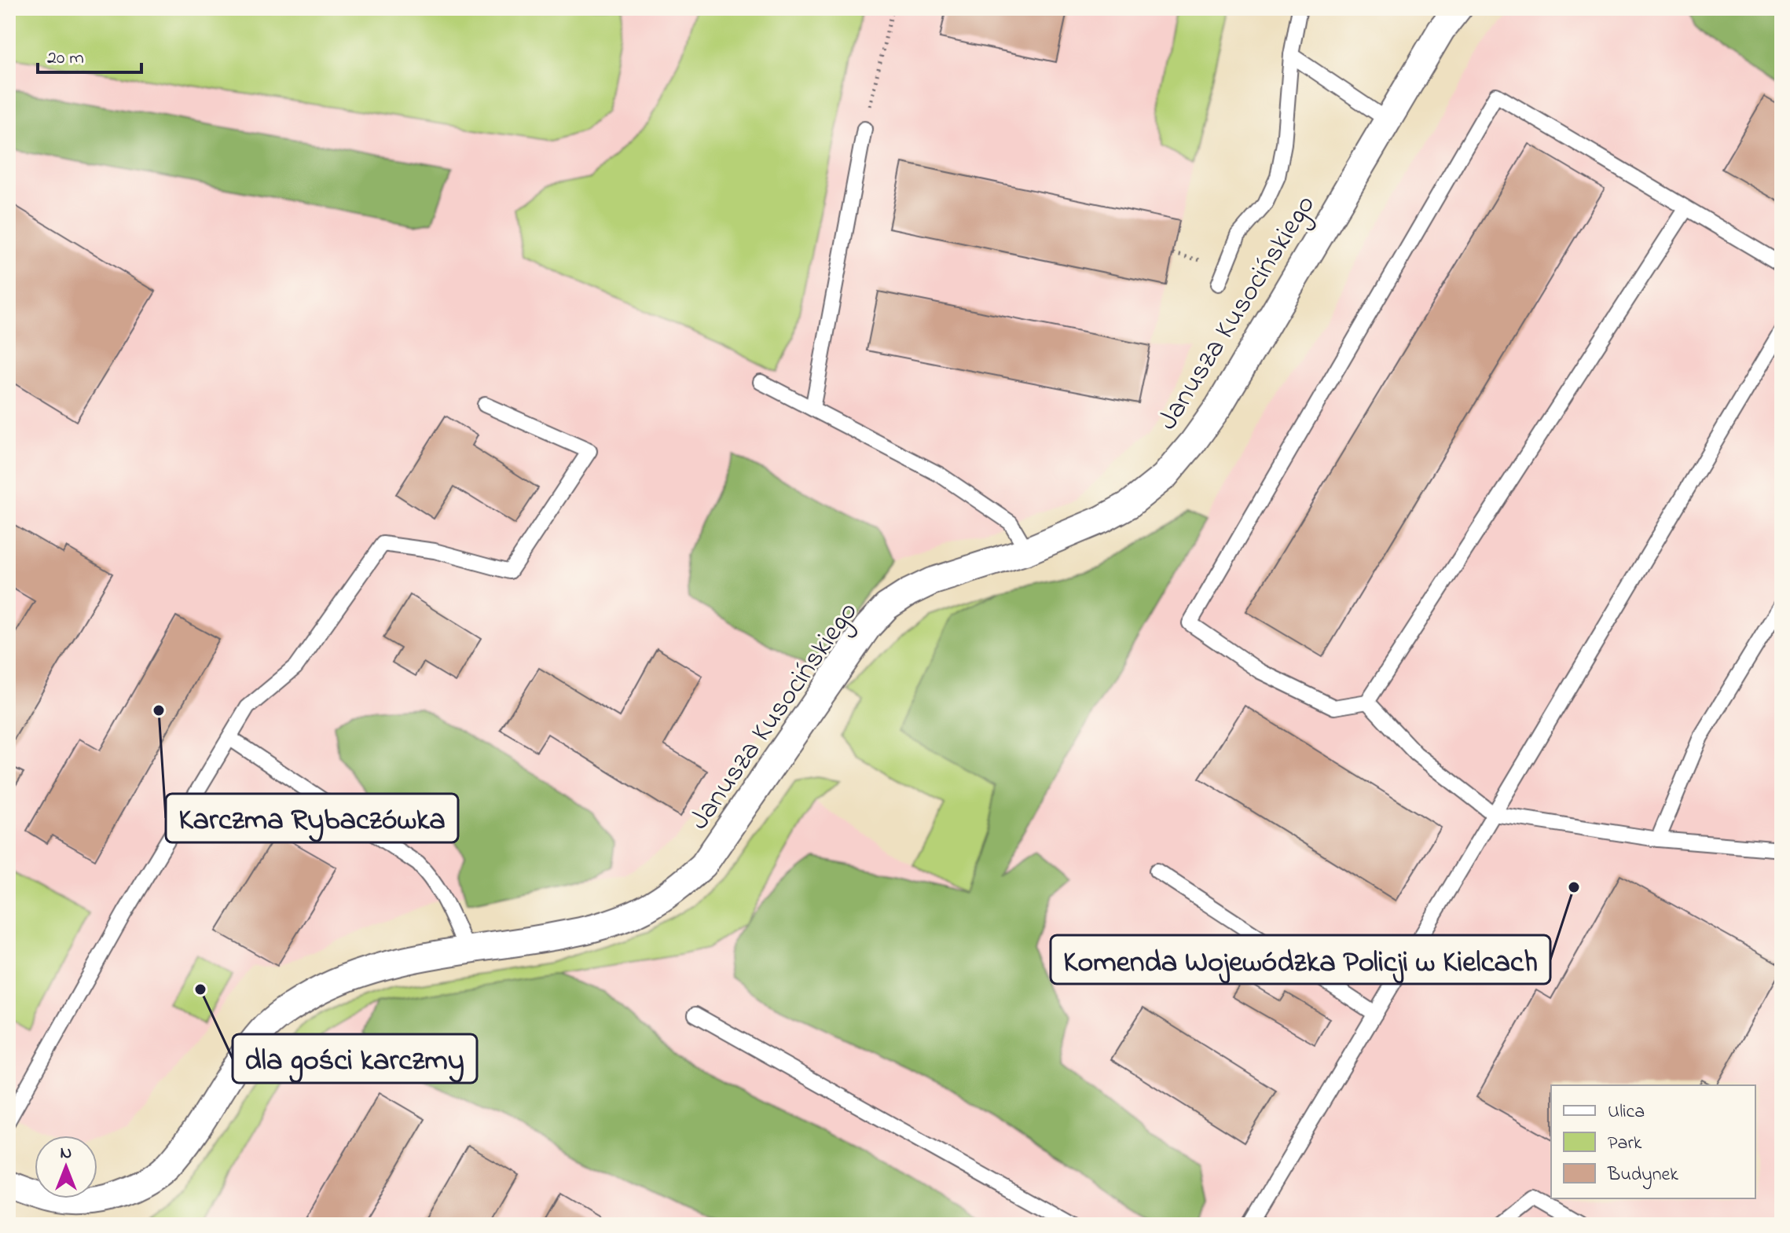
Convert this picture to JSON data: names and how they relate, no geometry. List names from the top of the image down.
{
  "streets": {
    "street": ["Janusza Kusocińskiego"]
  },
  "places": ["Karczma Rybaczówka", "Komenda Wojewódzka Policji w Kielcach", "dla gości karczmy"],
  "legend": ["Ulica", "Park", "Budynek"],
  "scale_bar": "20 m",
  "north": "top"
}
